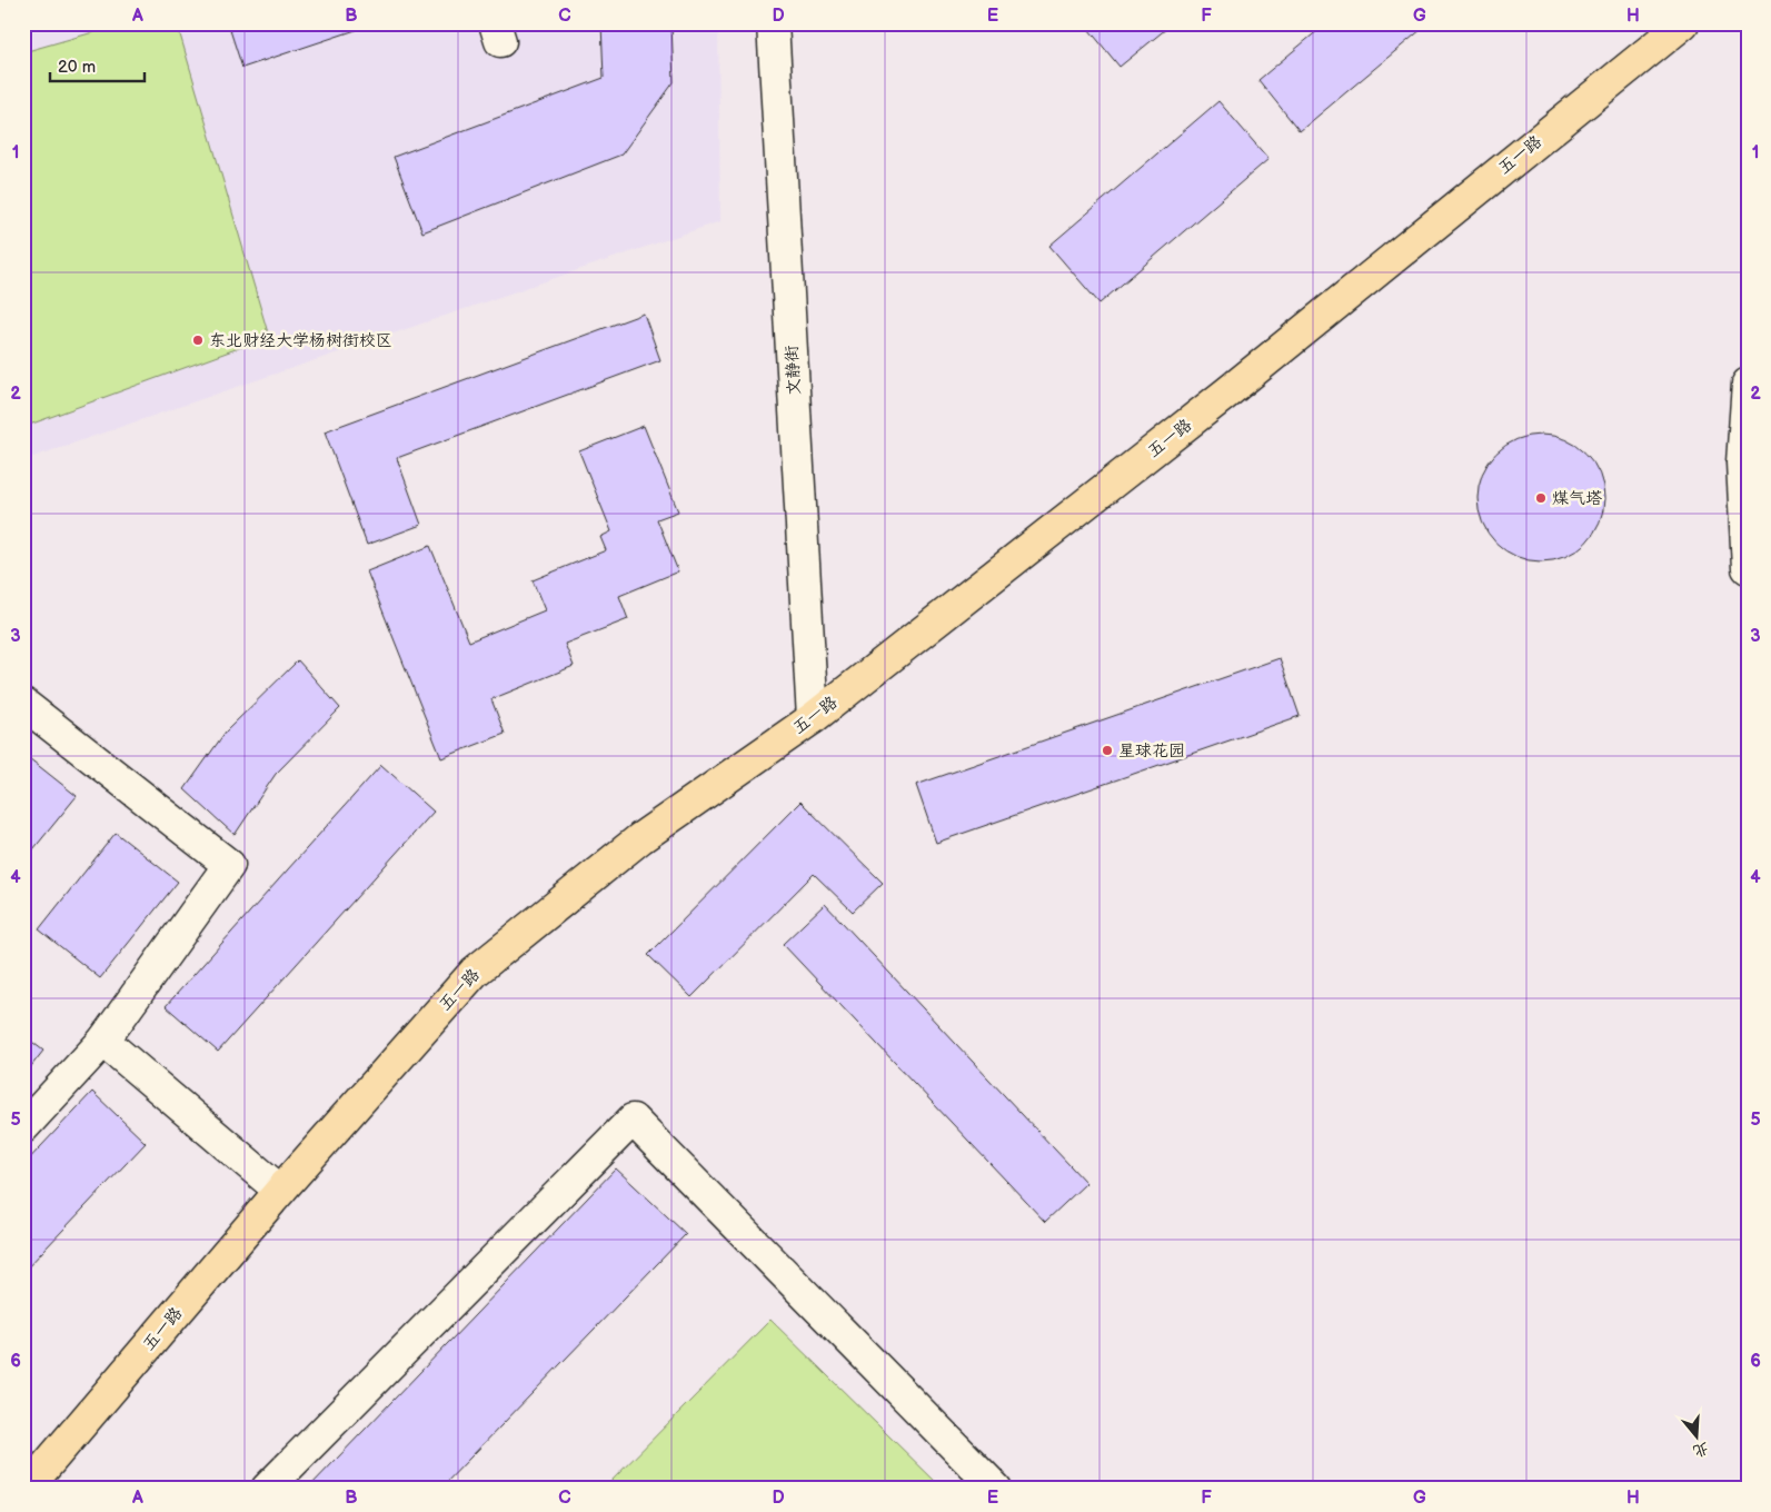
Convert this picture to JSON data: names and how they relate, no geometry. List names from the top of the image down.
{
  "streets": {
    "main road": ["五一路"],
    "street": ["文静街"]
  },
  "crossings": [
    ["五一路", "文静街"]
  ],
  "places": ["东北财经大学杨树街校区", "煤气塔", "星球花园"],
  "scale_bar": "20 m",
  "north": "bottom",
  "grid": {
    "columns": [
      "A",
      "B",
      "C",
      "D",
      "E",
      "F",
      "G",
      "H"
    ],
    "rows": [
      "1",
      "2",
      "3",
      "4",
      "5",
      "6"
    ]
  }
}
